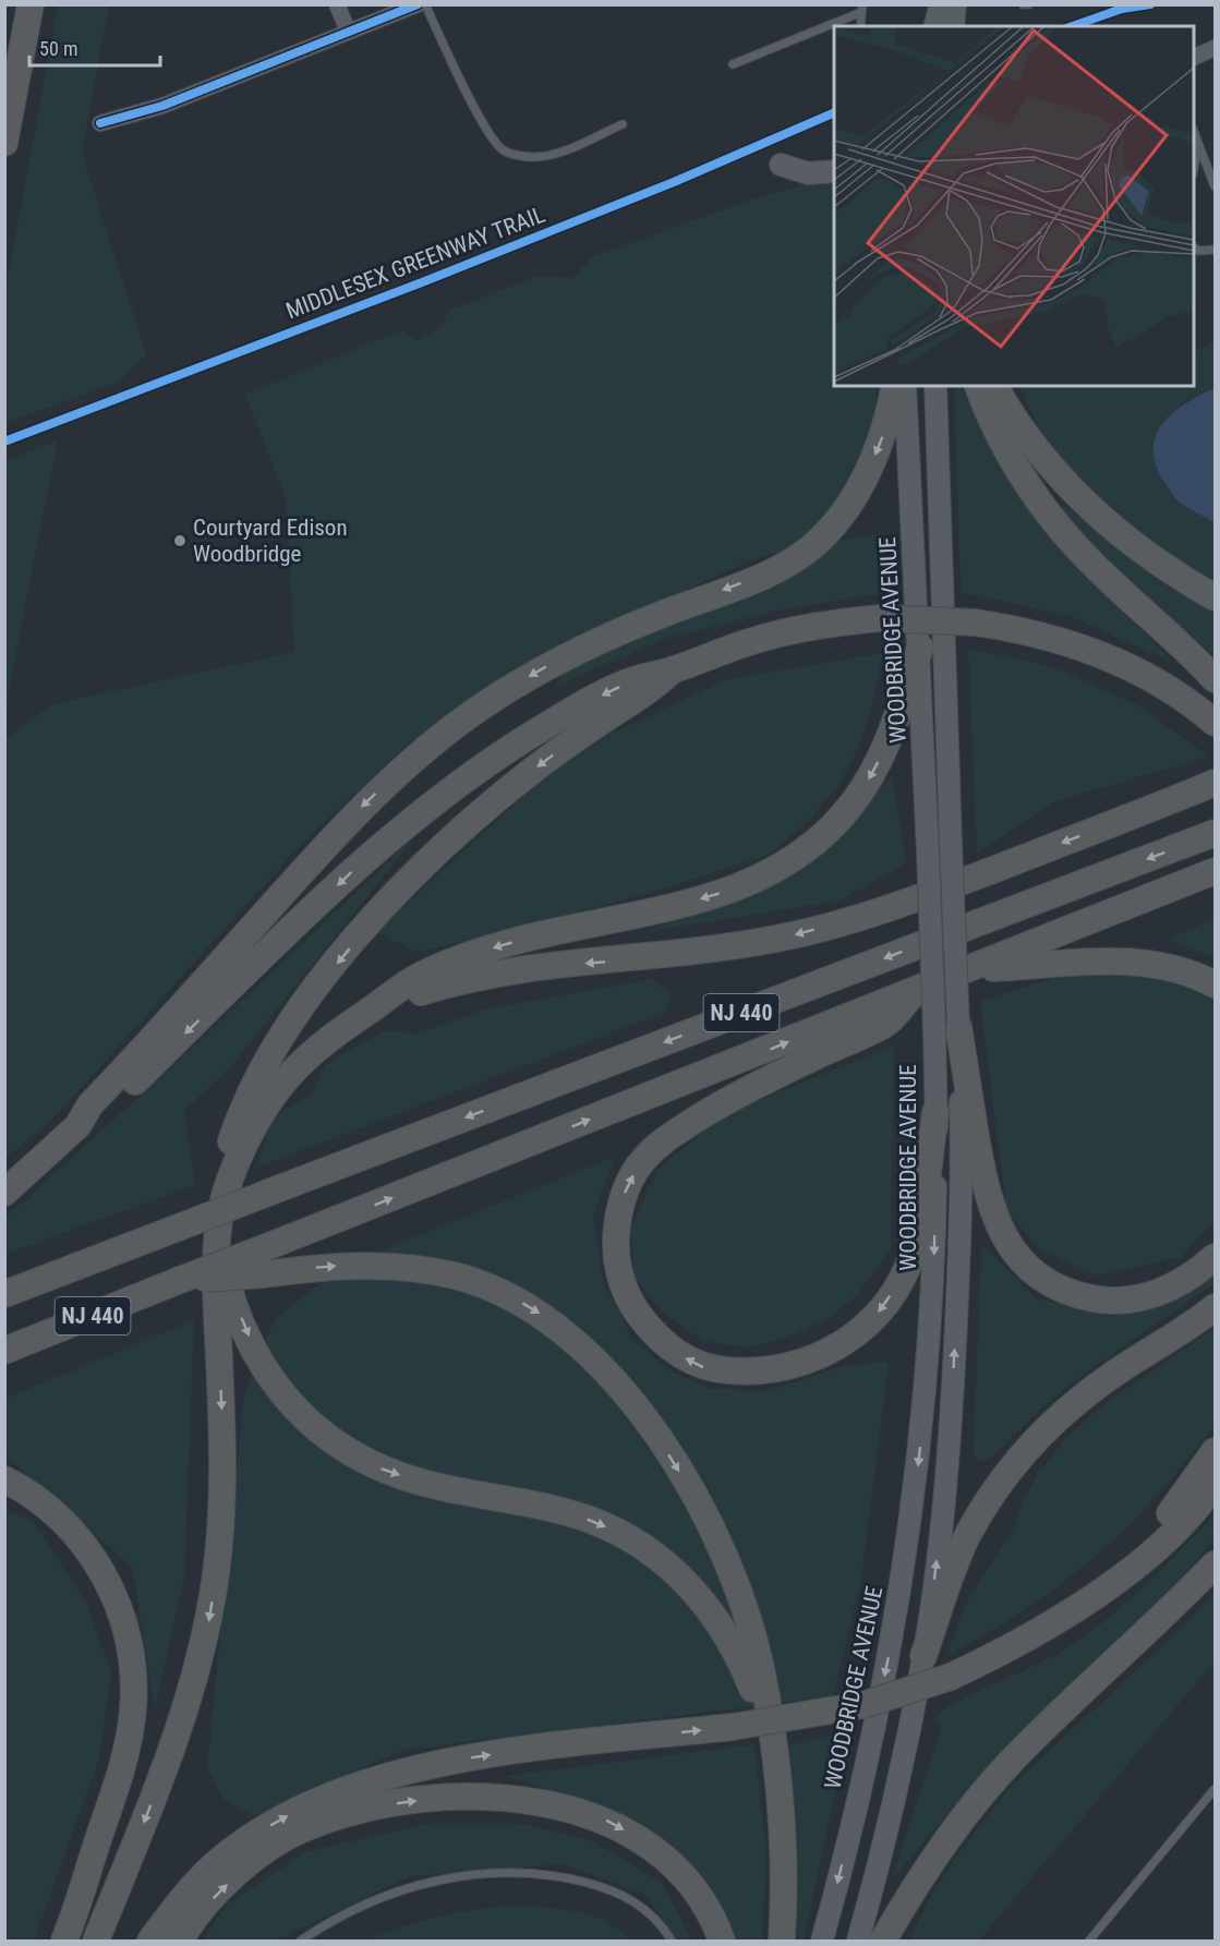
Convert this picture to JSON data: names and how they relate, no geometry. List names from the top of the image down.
{
  "streets": {
    "highway": ["NJ 440"],
    "main road": ["WOODBRIDGE AVENUE"],
    "cycle path": ["MIDDLESEX GREENWAY TRAIL"]
  },
  "places": ["Courtyard Edison Woodbridge"],
  "scale_bar": "50 m"
}
